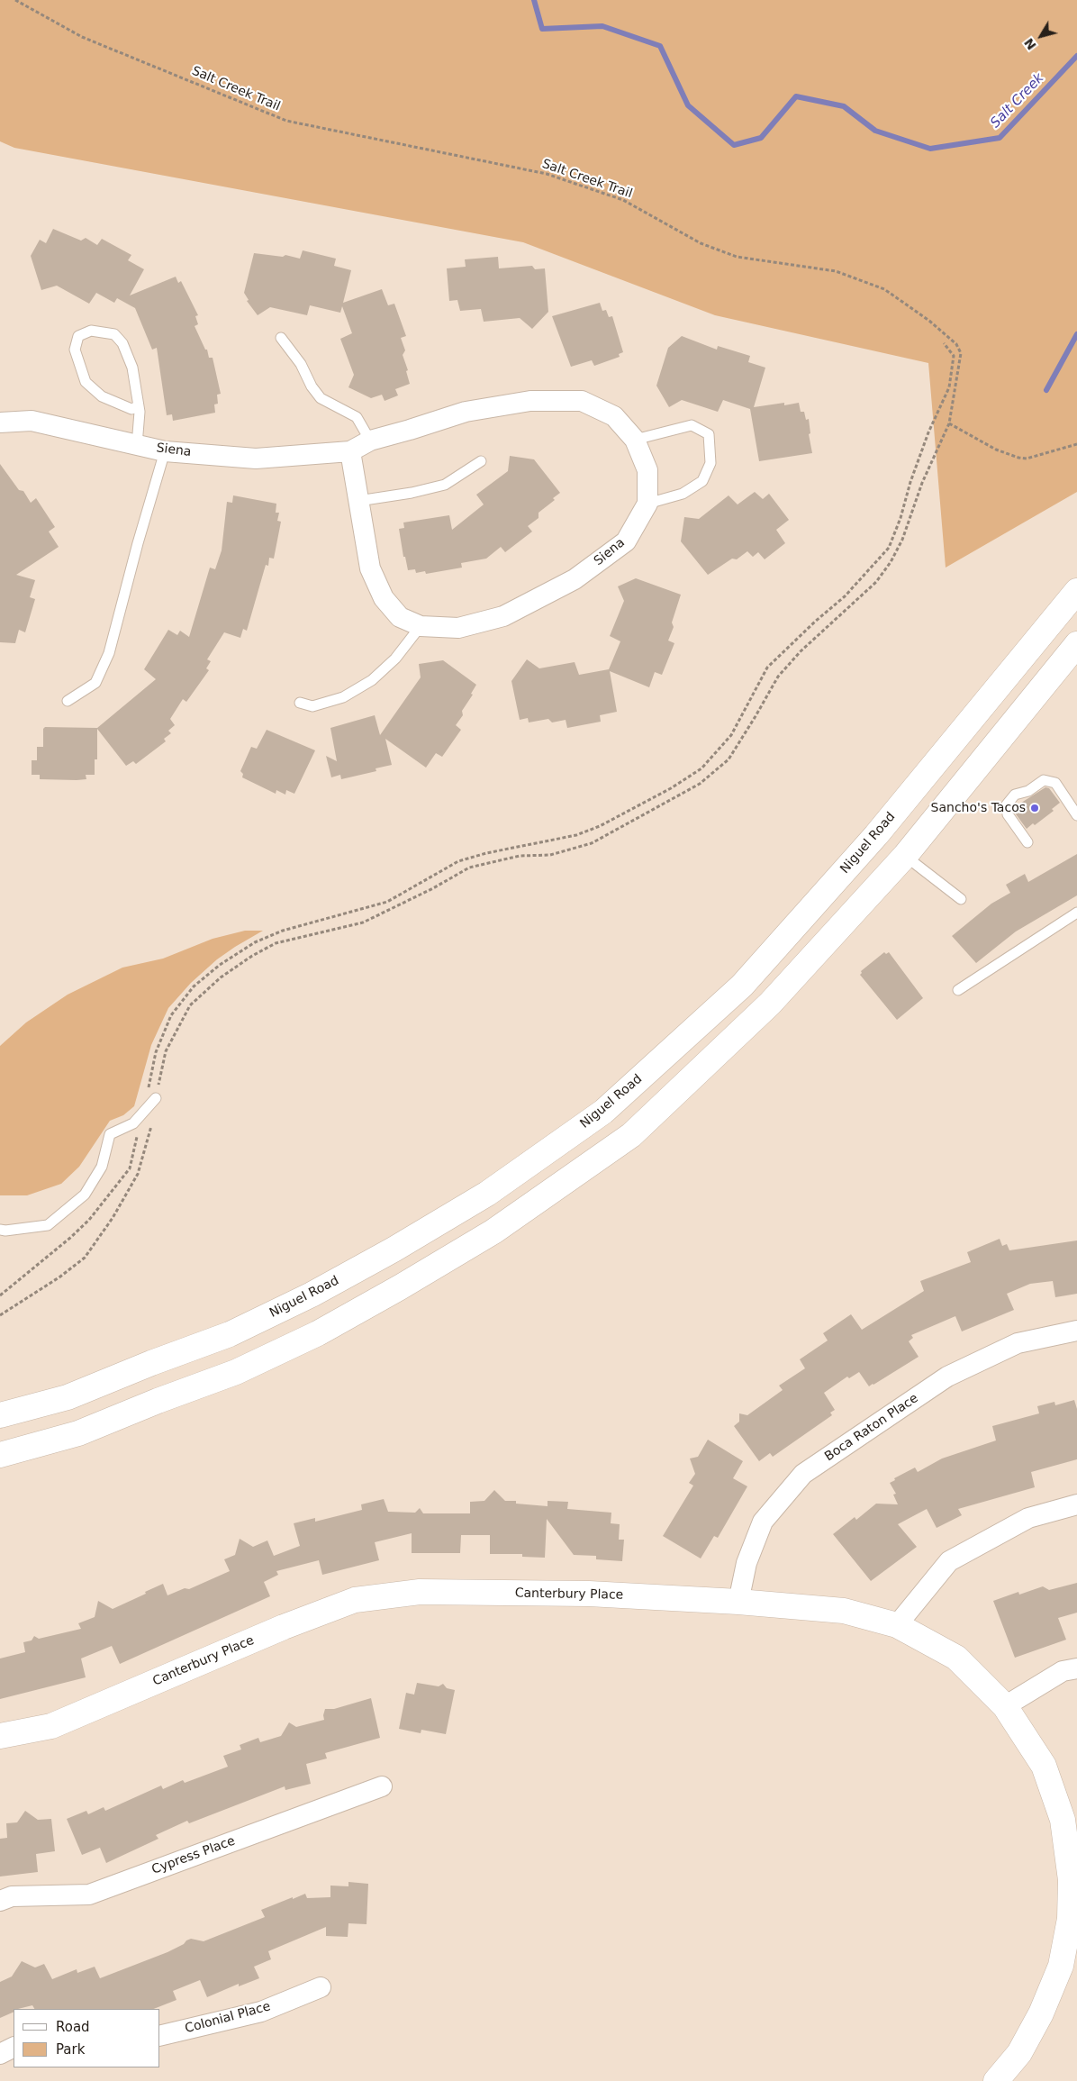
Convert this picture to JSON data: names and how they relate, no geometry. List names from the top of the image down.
{
  "streets": {
    "main road": ["Niguel Road", "Canterbury Place"],
    "street": [
      "Siena",
      "Boca Raton Place",
      "Cypress Place",
      "Colonial Place"
    ],
    "path": ["Salt Creek Trail"]
  },
  "crossings": [
    ["Boca Raton Place", "Canterbury Place"]
  ],
  "water": ["Salt Creek"],
  "places": ["Sancho's Tacos"],
  "legend": ["Road", "Park"],
  "north": "bottom left"
}
